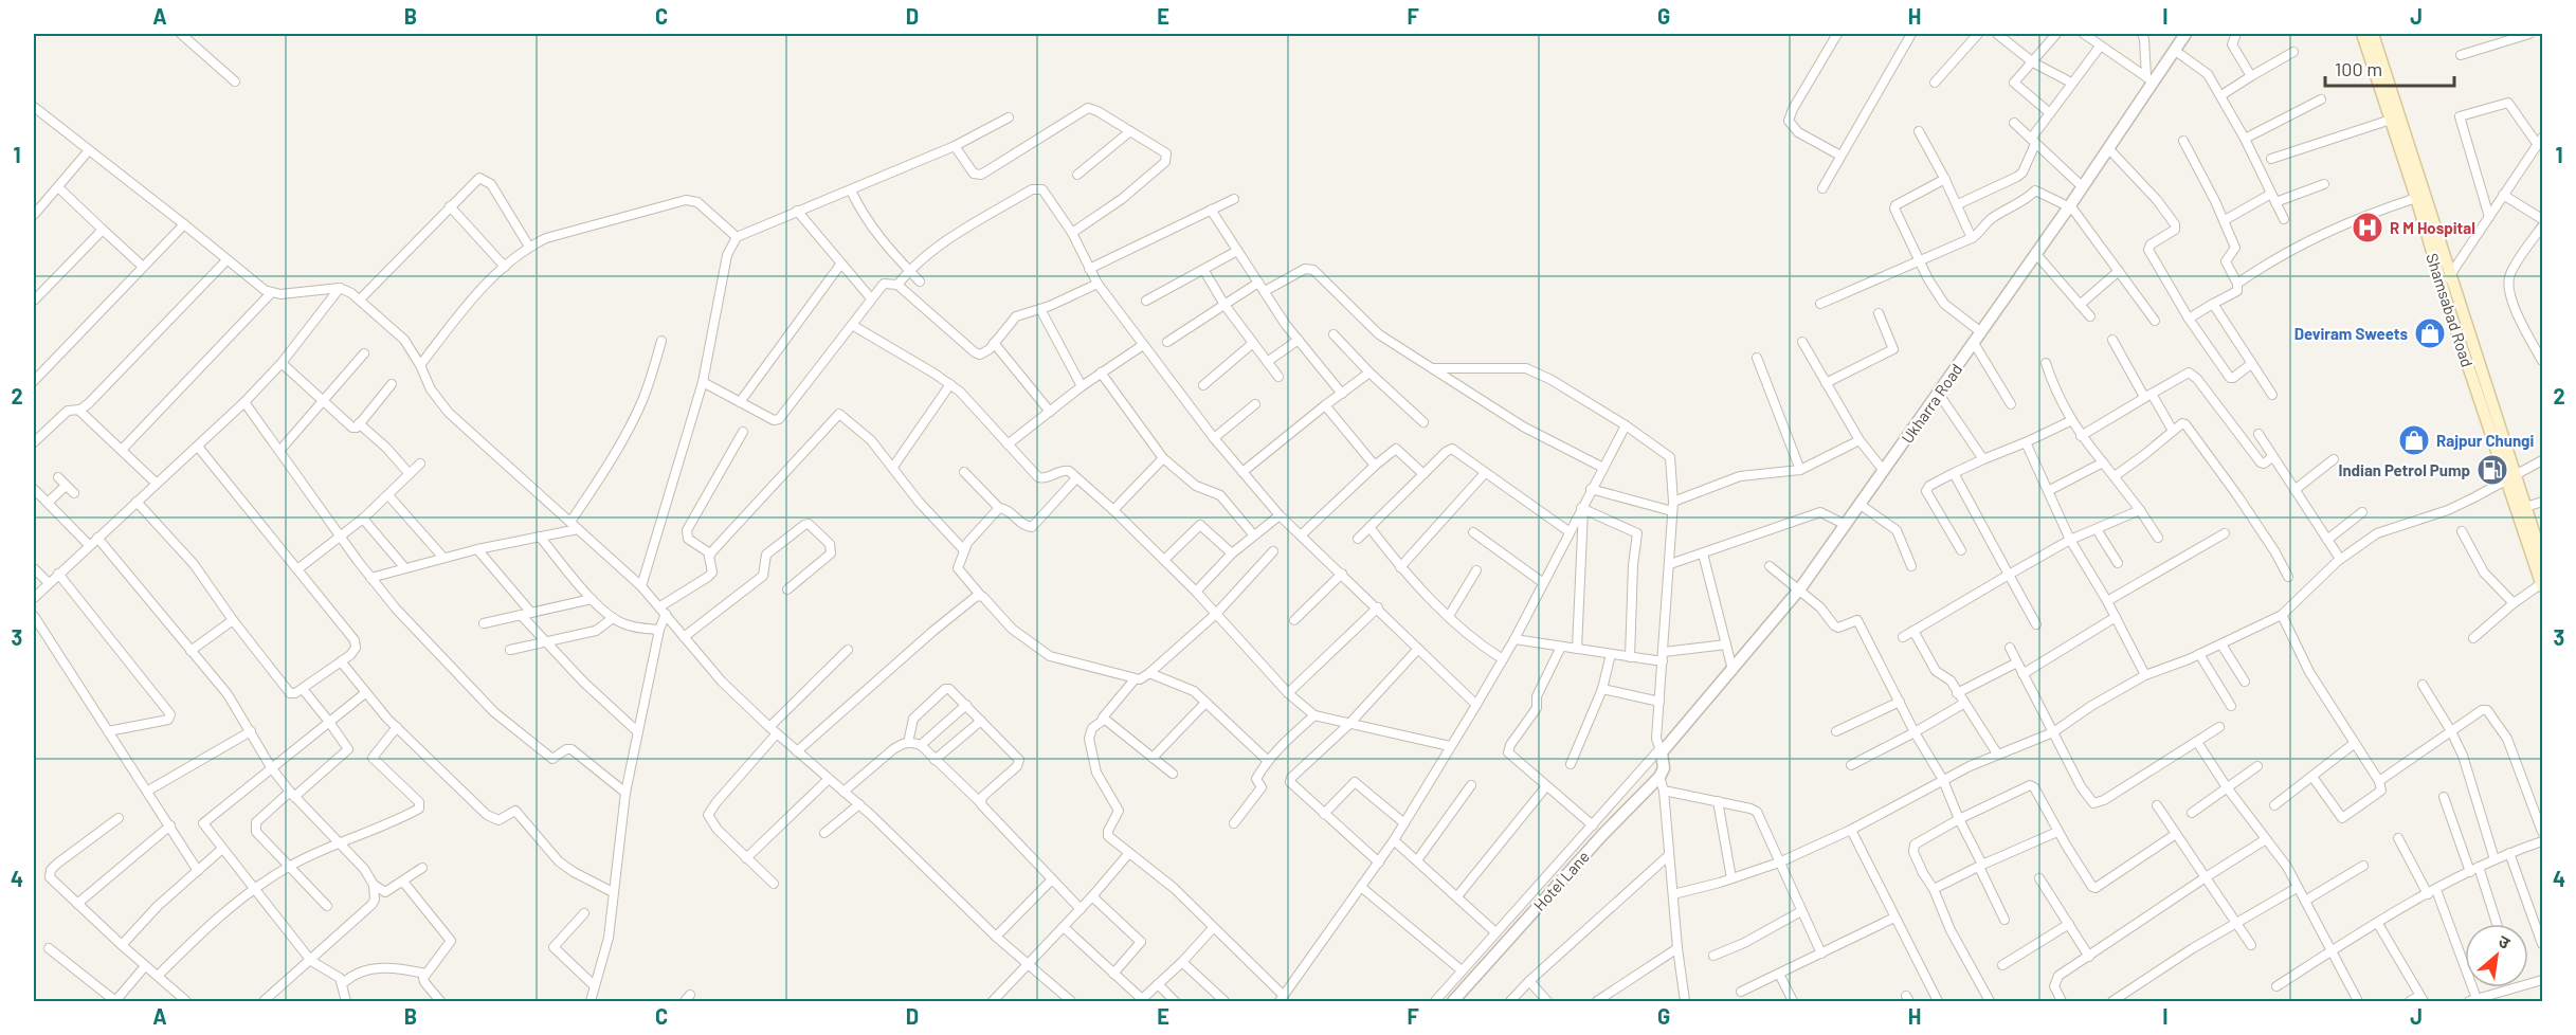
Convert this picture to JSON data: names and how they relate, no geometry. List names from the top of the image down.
{
  "streets": {
    "main road": ["Shamsabad Road"],
    "street": ["Ukharra Road", "Hotel Lane"]
  },
  "crossings": [
    ["Ukharra Road", "Hotel Lane"]
  ],
  "places": {
    "hospital": ["R M Hospital"],
    "shop": ["Deviram Sweets", "Rajpur Chungi"],
    "fuel station": ["Indian Petrol Pump"]
  },
  "scale_bar": "100 m",
  "north": "top right",
  "grid": {
    "columns": [
      "A",
      "B",
      "C",
      "D",
      "E",
      "F",
      "G",
      "H",
      "I",
      "J"
    ],
    "rows": [
      "1",
      "2",
      "3",
      "4"
    ]
  }
}
